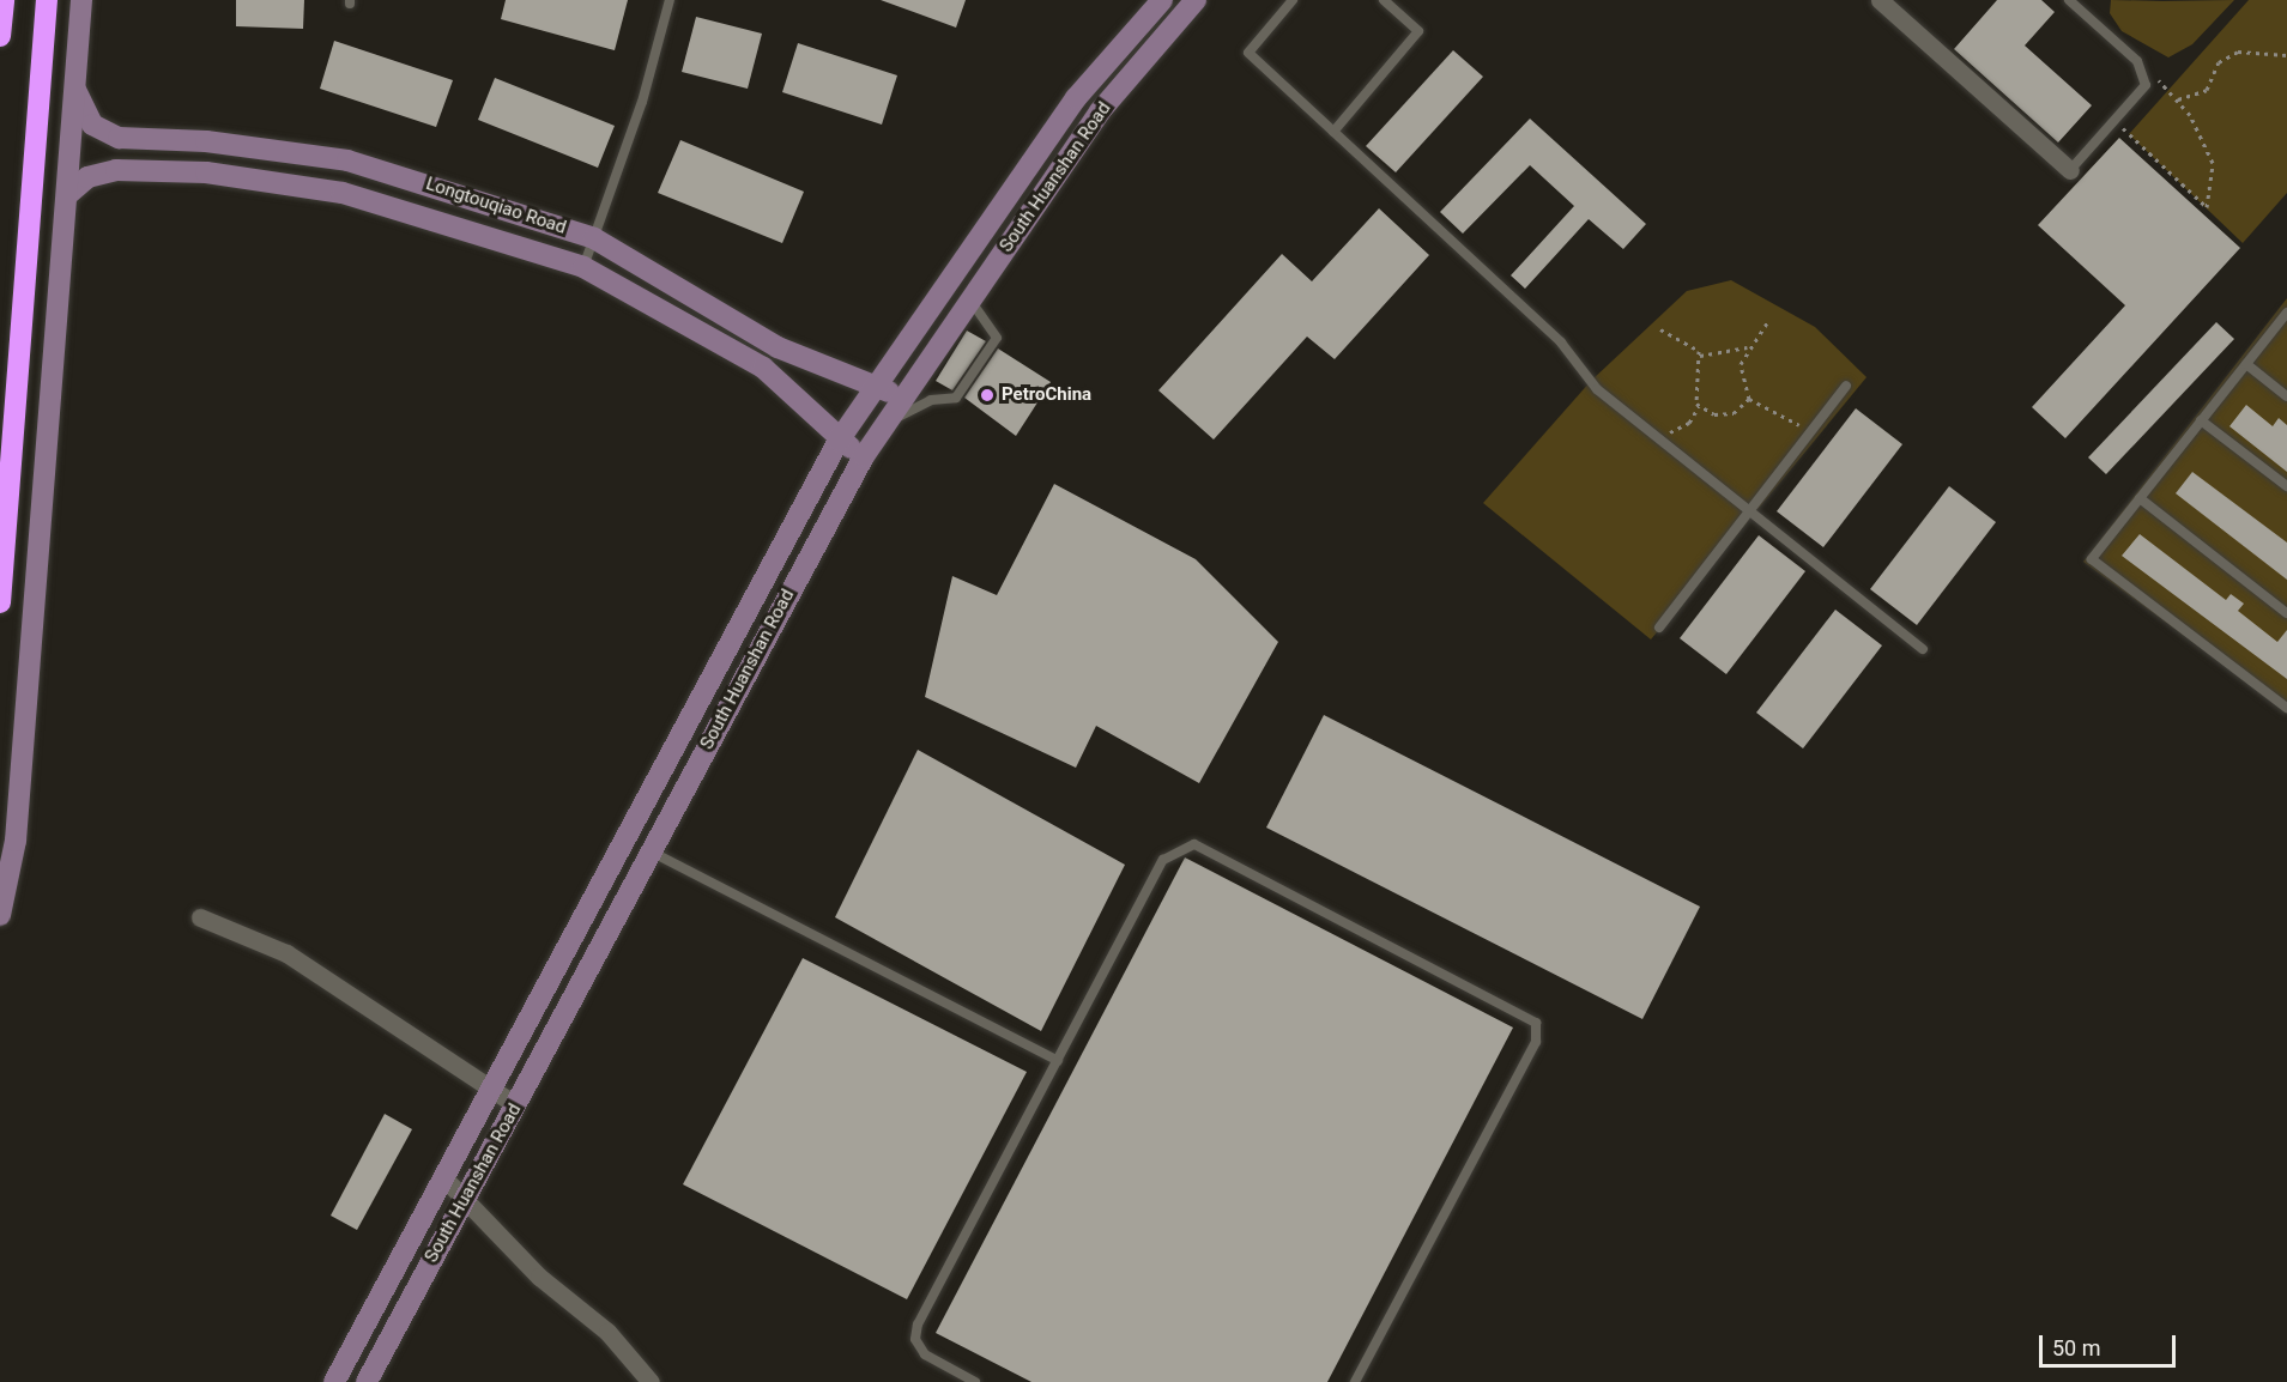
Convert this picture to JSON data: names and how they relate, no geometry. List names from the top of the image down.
{
  "streets": {
    "street": ["South Huanshan Road", "Longtouqiao Road"]
  },
  "crossings": [
    ["South Huanshan Road", "Longtouqiao Road"]
  ],
  "places": ["PetroChina"],
  "scale_bar": "50 m"
}
